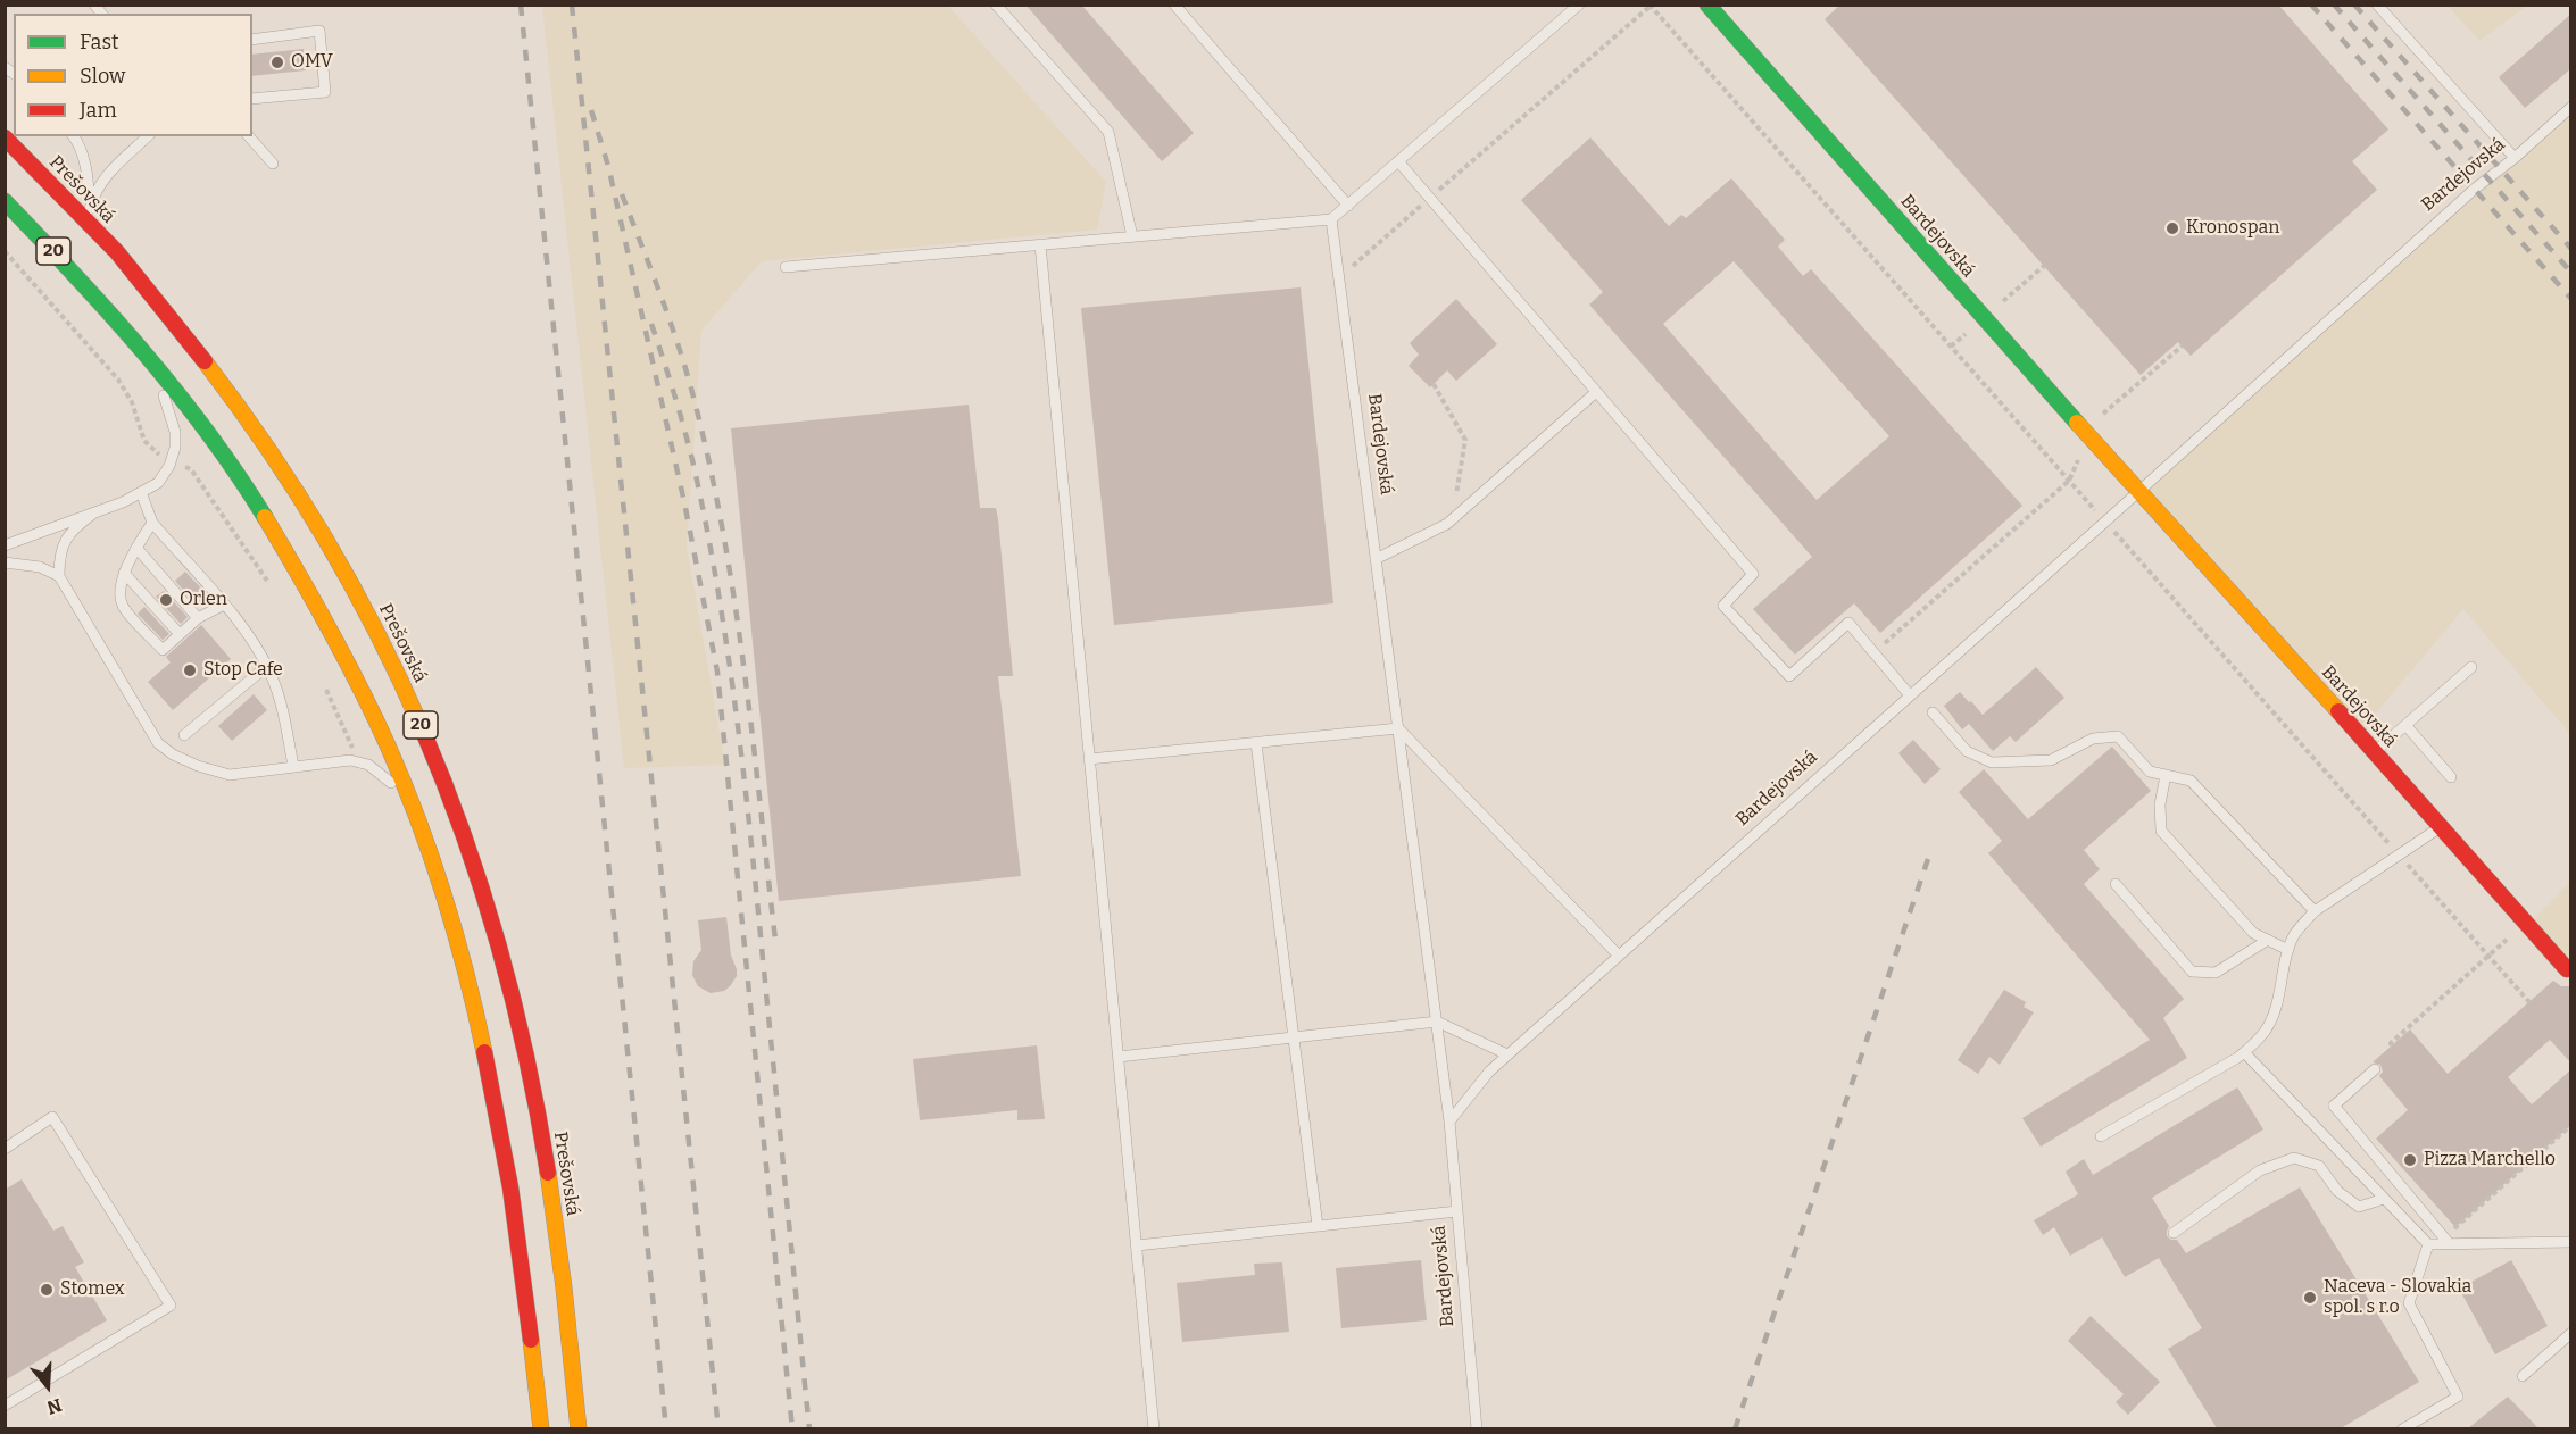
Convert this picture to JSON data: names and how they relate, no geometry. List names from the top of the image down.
{
  "streets": {
    "main road": ["Bardejovská", "Prešovská", "20"]
  },
  "places": [
    "OMV",
    "Kronospan",
    "Orlen",
    "Stop Cafe",
    "Pizza Marchello",
    "Stomex",
    "Naceva - Slovakia spol. s r.o"
  ],
  "legend": ["Fast", "Slow", "Jam"],
  "north": "bottom"
}
